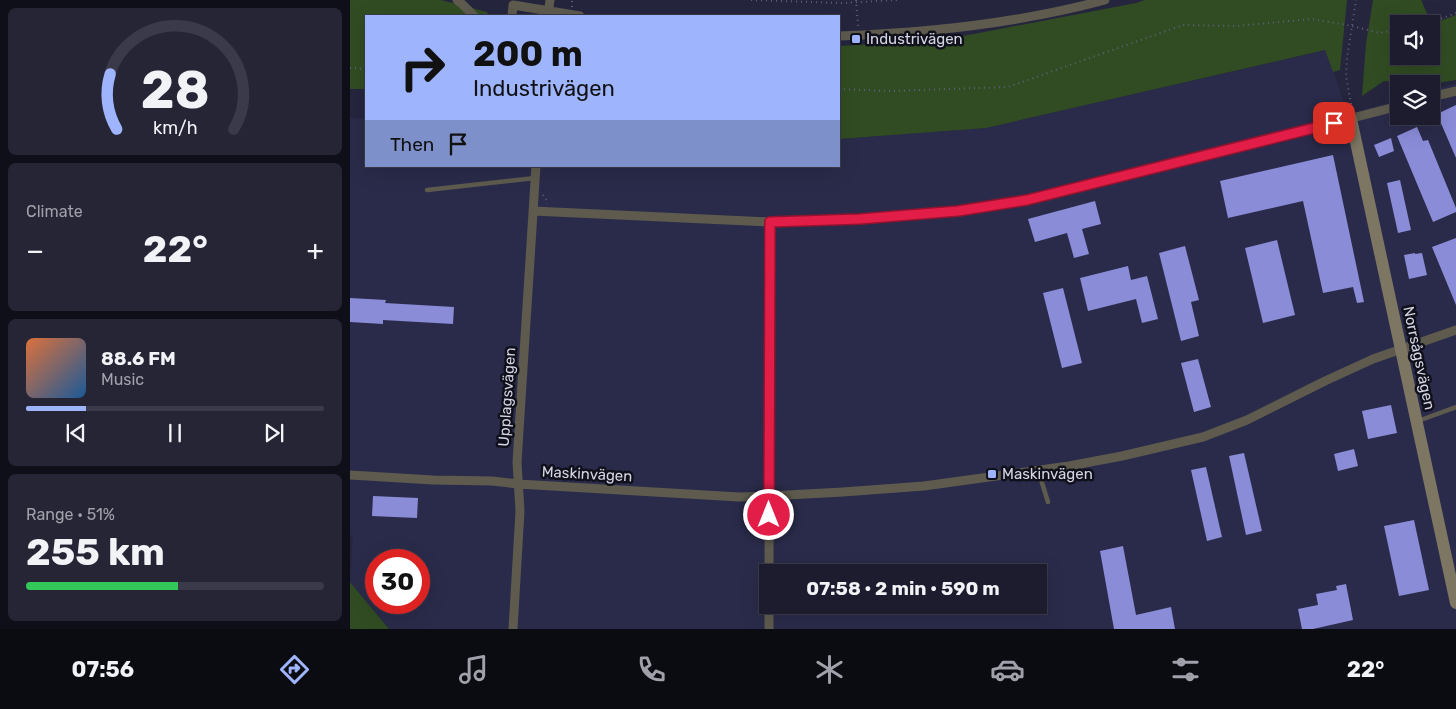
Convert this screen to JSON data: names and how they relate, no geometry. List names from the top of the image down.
{
  "streets": {
    "street": ["Norrsågsvägen", "Upplagsvägen", "Maskinvägen"]
  },
  "crossings": [
    ["Norrsågsvägen", "Maskinvägen"],
    ["Upplagsvägen", "Maskinvägen"]
  ],
  "places": {
    "transit": ["Industrivägen", "Maskinvägen"]
  },
  "page": {
    "turn": ["200 m", "Industrivägen"],
    "then": "Then",
    "tile": [
      "Climate",
      ["Range · 51%", "255 km"]
    ],
    "heat": ["−", "22°", "+"],
    "song": ["88.6 FM", "Music"],
    "limit": "30",
    "trip": "07:58 · 2 min · 590 m",
    "tabs": ["07:56", "22°"],
    "gauge": ["28", "km/h"]
  }
}
